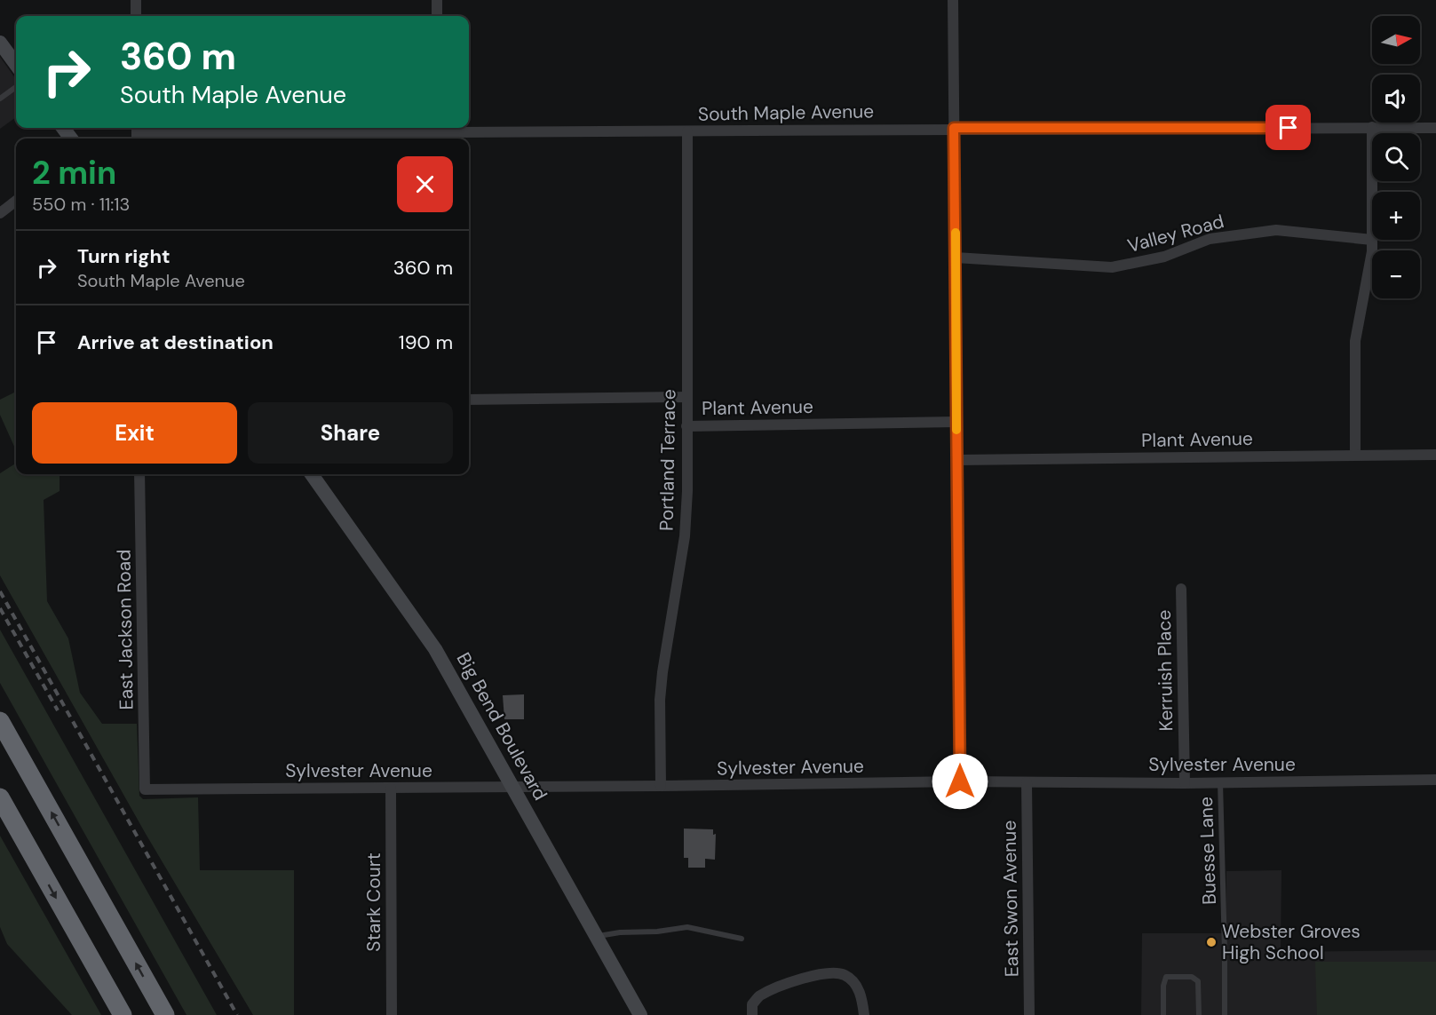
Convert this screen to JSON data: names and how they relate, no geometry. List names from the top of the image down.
{
  "streets": {
    "main road": ["Big Bend Boulevard"],
    "street": [
      "South Maple Avenue",
      "Valley Road",
      "Plant Avenue",
      "Portland Terrace",
      "East Jackson Road",
      "Kerruish Place",
      "Sylvester Avenue",
      "East Swon Avenue",
      "Stark Court"
    ],
    "lane": ["Buesse Lane"]
  },
  "crossings": [
    ["South Maple Avenue", "Portland Terrace"],
    ["Plant Avenue", "Portland Terrace"],
    ["Portland Terrace", "Sylvester Avenue"],
    ["East Jackson Road", "Sylvester Avenue"],
    ["Kerruish Place", "Sylvester Avenue"],
    ["Big Bend Boulevard", "Sylvester Avenue"],
    ["Sylvester Avenue", "Buesse Lane"],
    ["Sylvester Avenue", "East Swon Avenue"],
    ["Sylvester Avenue", "Stark Court"]
  ],
  "places": ["Webster Groves High School"],
  "north": "right",
  "page": {
    "map_buttons": ["+", "−"],
    "turn": ["360 m", "South Maple Avenue"],
    "heading": ["2 min", "550 m · 11:13"],
    "list": [
      {
        "name": "Turn right",
        "note": "South Maple Avenue",
        "value": "360 m"
      },
      {
        "name": "Arrive at destination",
        "value": "190 m"
      }
    ],
    "buttons": ["Exit", "Share"]
  }
}
